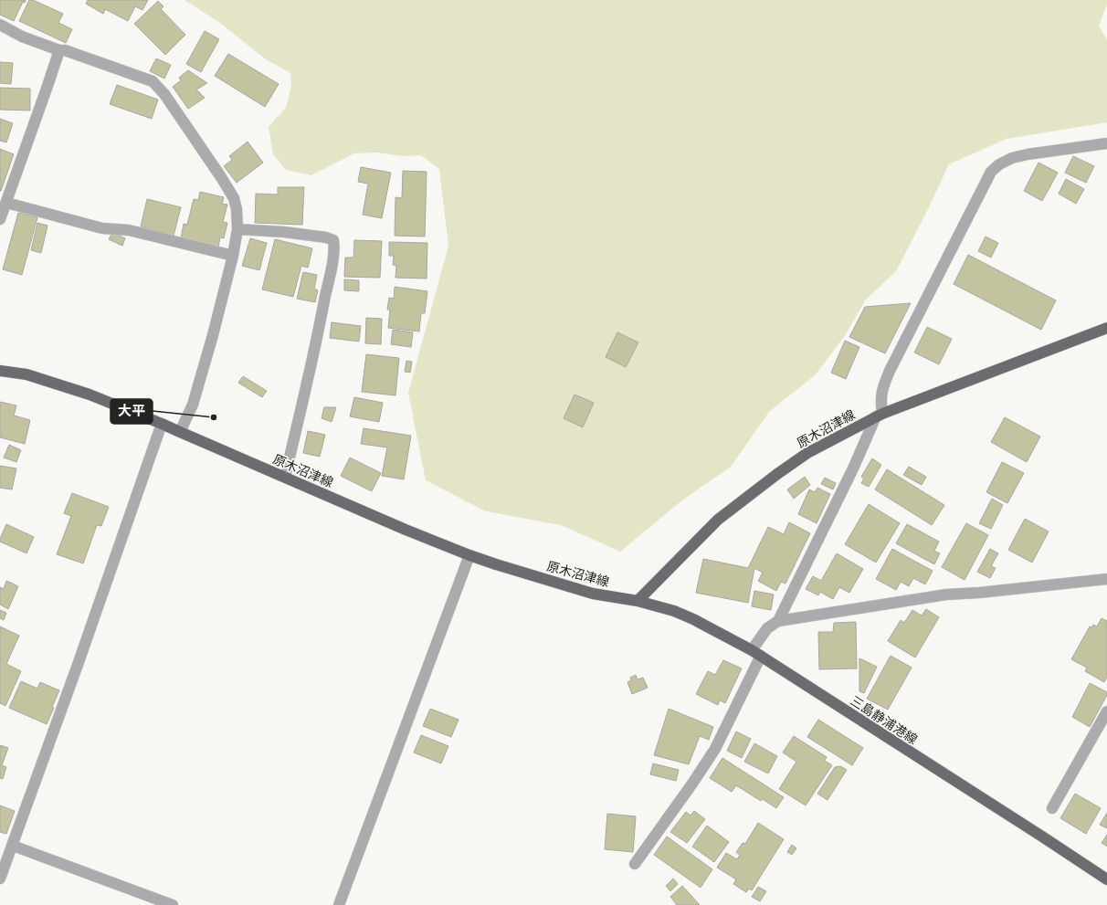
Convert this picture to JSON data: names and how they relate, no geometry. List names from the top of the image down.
{
  "streets": {
    "main road": ["原木沼津線", "三島静浦港線"]
  },
  "crossings": [
    ["原木沼津線", "三島静浦港線"]
  ],
  "places": ["大平"]
}
